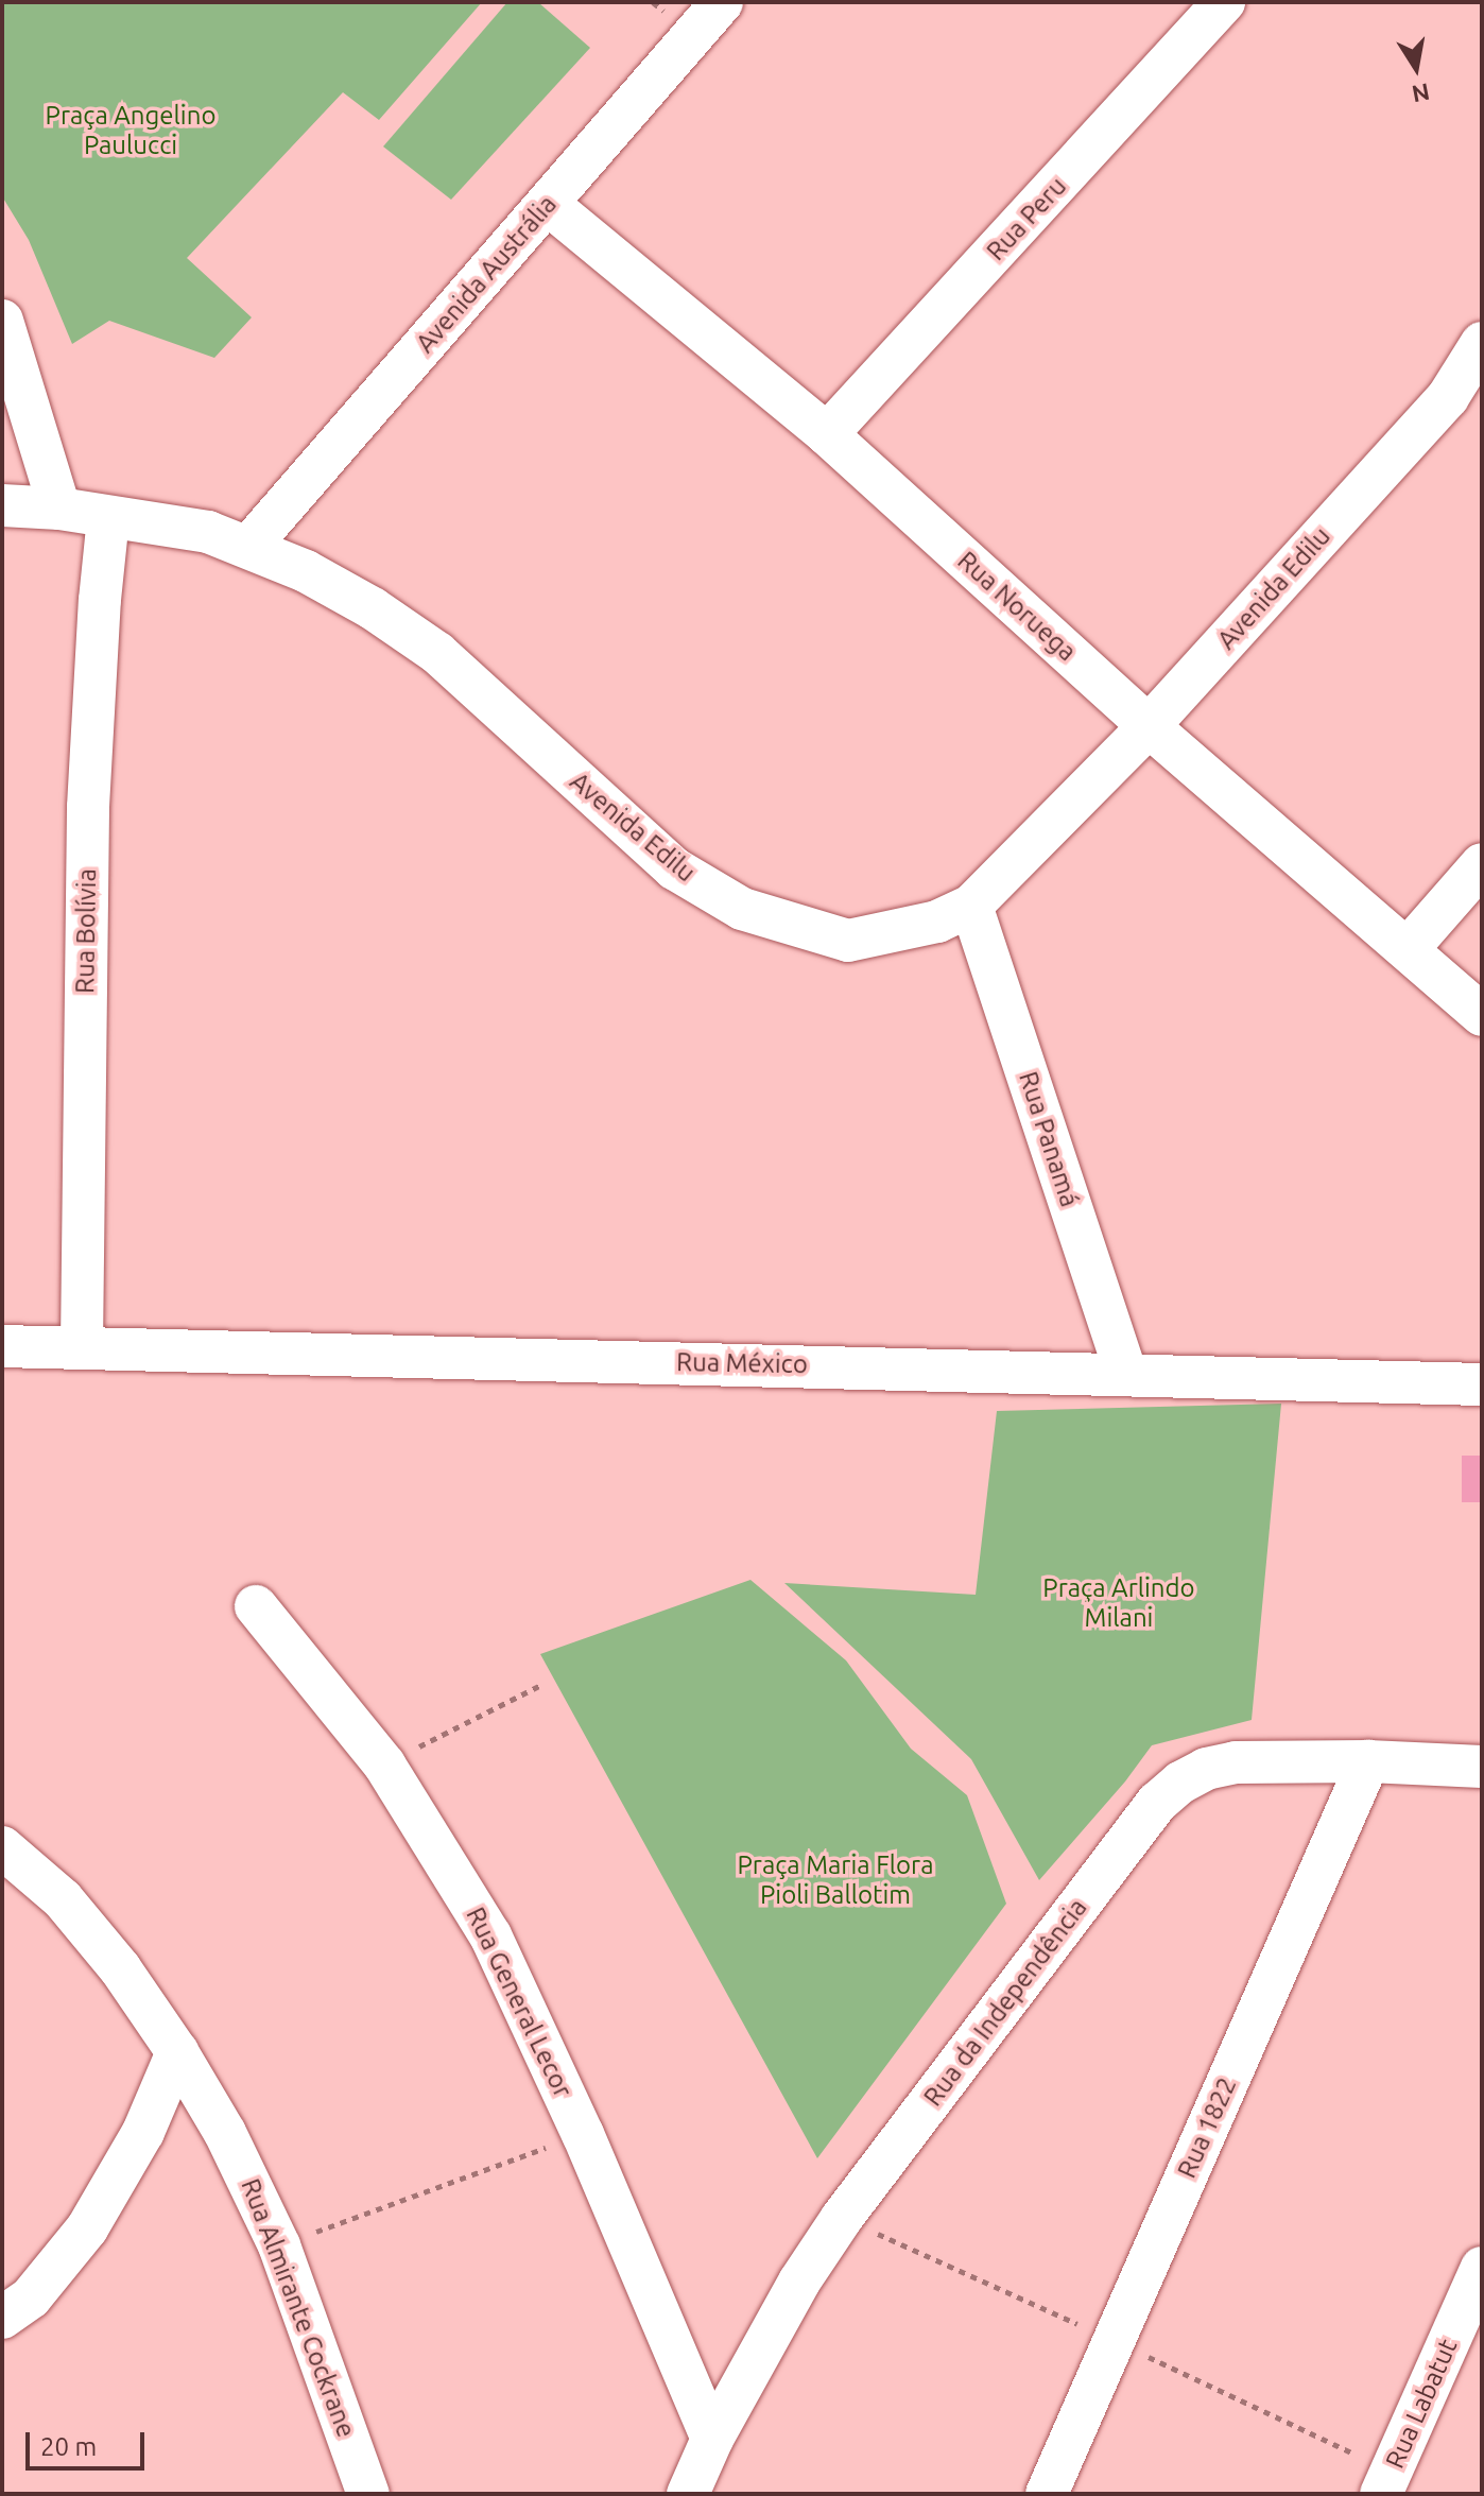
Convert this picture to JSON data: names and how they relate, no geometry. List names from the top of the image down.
{
  "streets": {
    "street": [
      "Rua Peru",
      "Avenida Austrália",
      "Avenida Edilu",
      "Rua Noruega",
      "Rua Bolívia",
      "Rua Panamá",
      "Rua México",
      "Rua General Lecor",
      "Rua da Independência",
      "Rua 1822",
      "Rua Almirante Cockrane",
      "Rua Labatut"
    ]
  },
  "crossings": [
    ["Rua Peru", "Rua Noruega"],
    ["Avenida Austrália", "Avenida Edilu"],
    ["Avenida Austrália", "Rua Noruega"],
    ["Avenida Edilu", "Rua Noruega"],
    ["Avenida Edilu", "Rua Bolívia"],
    ["Avenida Edilu", "Rua Panamá"],
    ["Rua Bolívia", "Rua México"],
    ["Rua Panamá", "Rua México"],
    ["Rua General Lecor", "Rua da Independência"],
    ["Rua da Independência", "Rua 1822"]
  ],
  "parks": ["Praça Angelino Paulucci", "Praça Arlindo Milani", "Praça Maria Flora Pioli Ballotim"],
  "scale_bar": "20 m",
  "north": "bottom"
}
